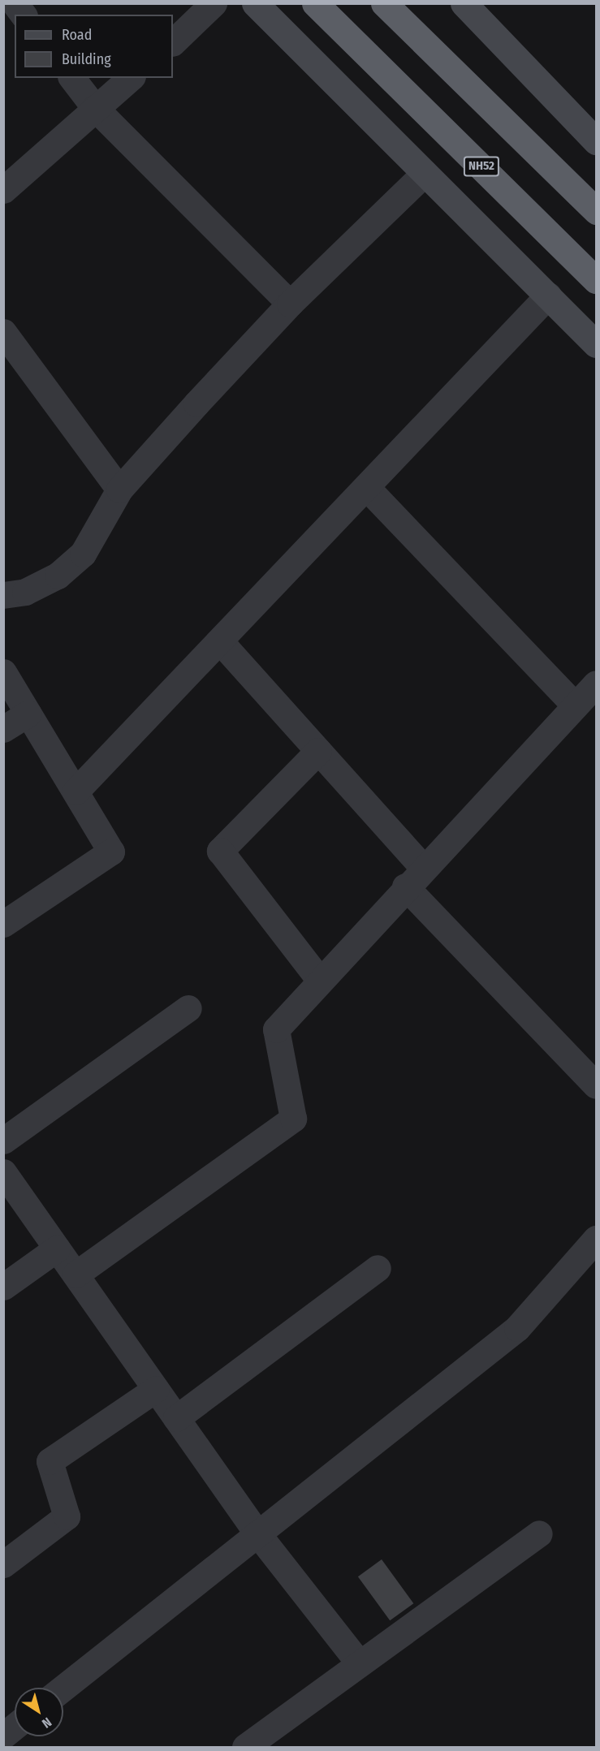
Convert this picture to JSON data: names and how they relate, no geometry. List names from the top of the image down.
{
  "streets": {
    "highway": ["NH52"]
  },
  "legend": ["Road", "Building"],
  "north": "bottom right"
}
